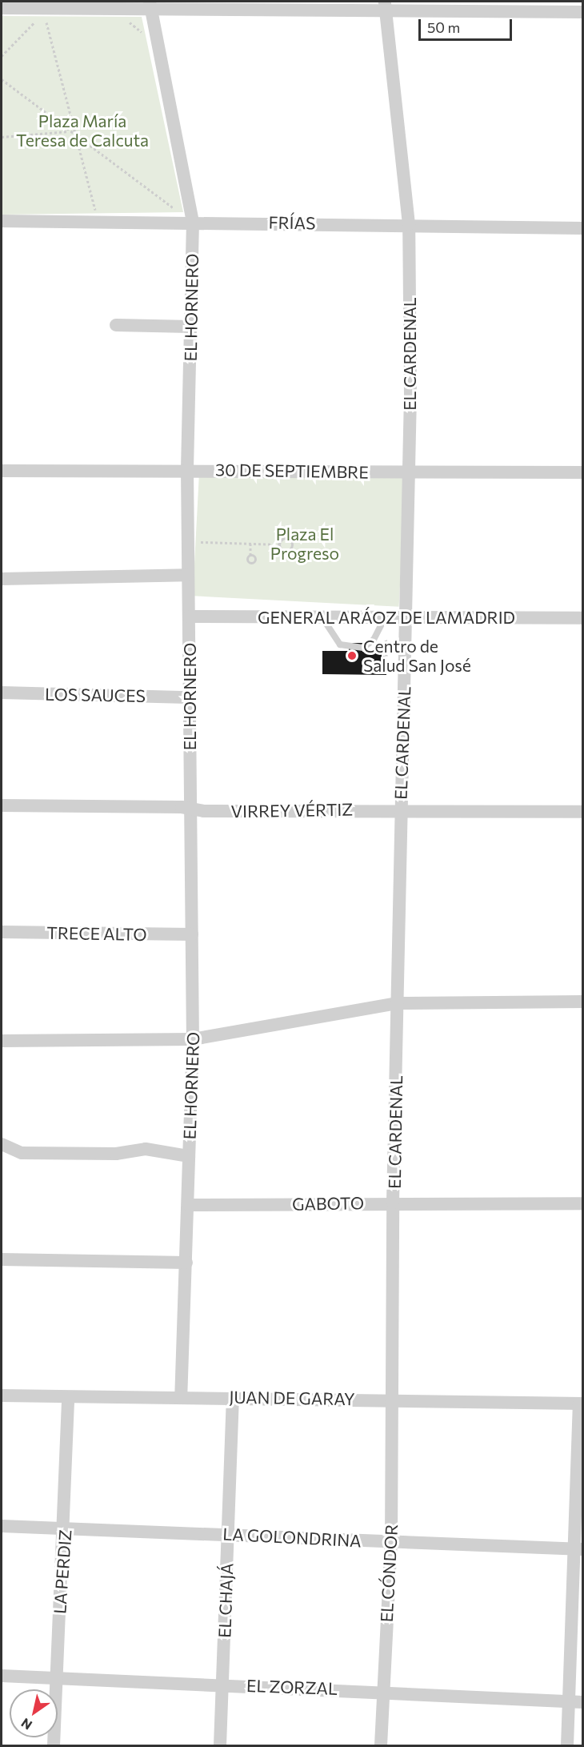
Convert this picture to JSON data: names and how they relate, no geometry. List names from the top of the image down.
{
  "streets": {
    "street": [
      "FRÍAS",
      "EL HORNERO",
      "EL CARDENAL",
      "30 DE SEPTIEMBRE",
      "GENERAL ARÁOZ DE LAMADRID",
      "LOS SAUCES",
      "VIRREY VÉRTIZ",
      "TRECE ALTO",
      "GABOTO",
      "JUAN DE GARAY",
      "LA GOLONDRINA",
      "LA PERDIZ",
      "EL CÓNDOR",
      "EL CHAJÁ",
      "EL ZORZAL"
    ]
  },
  "crossings": [
    ["FRÍAS", "EL HORNERO"],
    ["FRÍAS", "EL CARDENAL"],
    ["EL HORNERO", "30 DE SEPTIEMBRE"],
    ["EL HORNERO", "GENERAL ARÁOZ DE LAMADRID"],
    ["EL HORNERO", "LOS SAUCES"],
    ["EL HORNERO", "VIRREY VÉRTIZ"],
    ["EL HORNERO", "TRECE ALTO"],
    ["EL HORNERO", "GABOTO"],
    ["EL HORNERO", "JUAN DE GARAY"],
    ["EL CARDENAL", "30 DE SEPTIEMBRE"],
    ["EL CARDENAL", "GENERAL ARÁOZ DE LAMADRID"],
    ["EL CARDENAL", "VIRREY VÉRTIZ"],
    ["EL CARDENAL", "GABOTO"],
    ["EL CARDENAL", "JUAN DE GARAY"],
    ["EL CARDENAL", "EL CÓNDOR"],
    ["JUAN DE GARAY", "LA PERDIZ"],
    ["JUAN DE GARAY", "EL CÓNDOR"],
    ["JUAN DE GARAY", "EL CHAJÁ"],
    ["LA GOLONDRINA", "LA PERDIZ"],
    ["LA GOLONDRINA", "EL CÓNDOR"],
    ["LA GOLONDRINA", "EL CHAJÁ"],
    ["LA PERDIZ", "EL ZORZAL"],
    ["EL CÓNDOR", "EL ZORZAL"],
    ["EL CHAJÁ", "EL ZORZAL"]
  ],
  "parks": ["Plaza María Teresa de Calcuta", "Plaza El Progreso"],
  "places": ["Centro de Salud San José"],
  "scale_bar": "50 m",
  "north": "bottom left"
}
